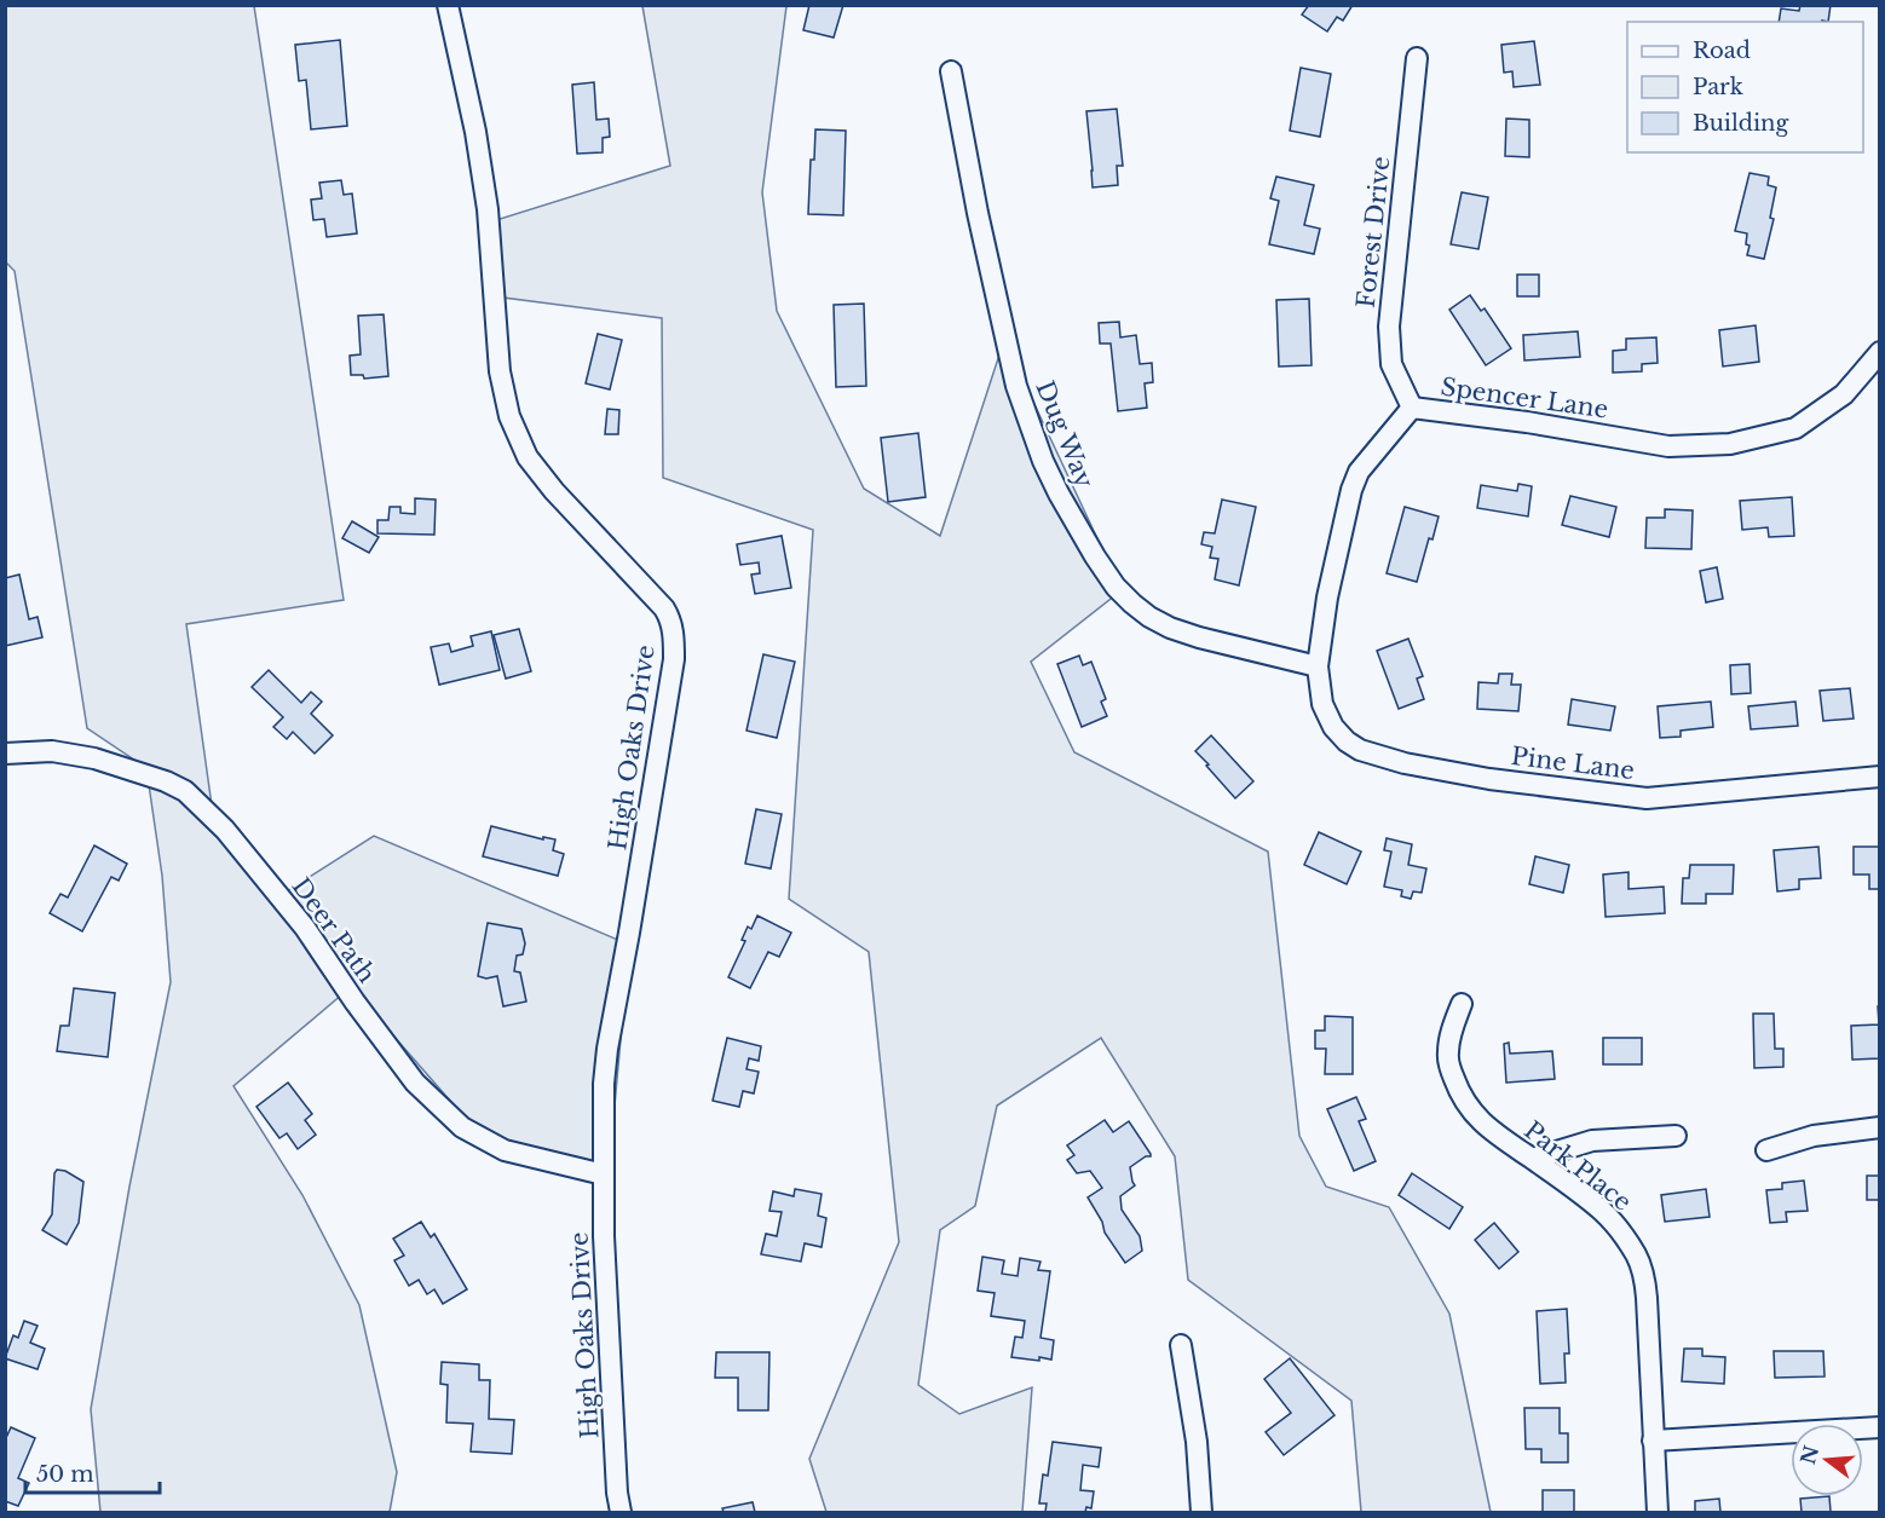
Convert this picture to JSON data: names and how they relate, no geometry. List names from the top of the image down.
{
  "streets": {
    "street": [
      "Forest Drive",
      "Spencer Lane",
      "Dug Way",
      "High Oaks Drive",
      "Pine Lane",
      "Deer Path",
      "Park Place"
    ]
  },
  "crossings": [
    ["Forest Drive", "Spencer Lane"],
    ["Spencer Lane", "Dug Way"],
    ["Spencer Lane", "Pine Lane"],
    ["Dug Way", "Pine Lane"],
    ["High Oaks Drive", "Deer Path"]
  ],
  "legend": ["Road", "Park", "Building"],
  "scale_bar": "50 m",
  "north": "left"
}
